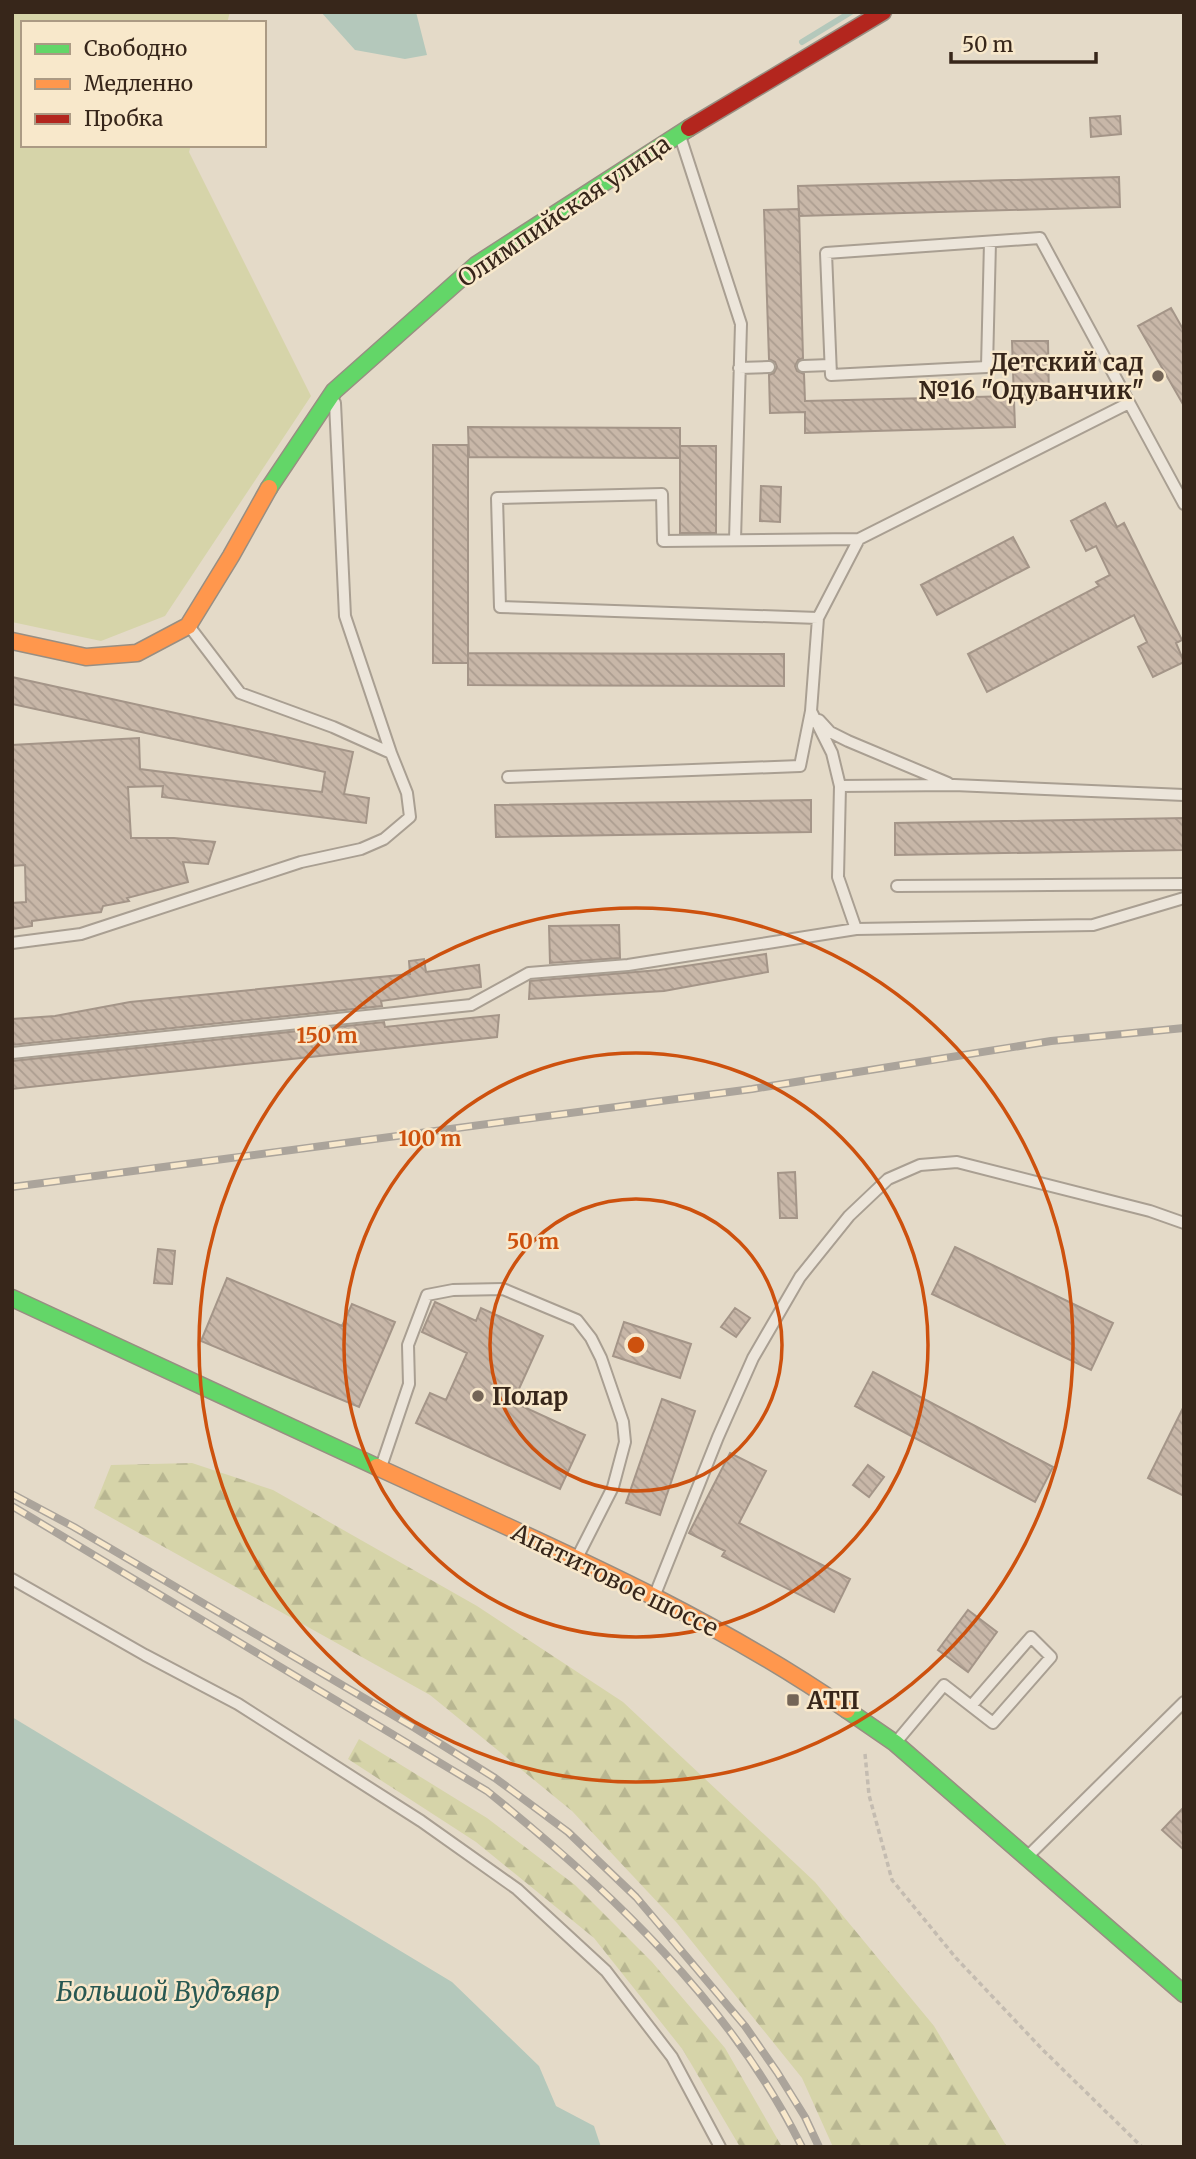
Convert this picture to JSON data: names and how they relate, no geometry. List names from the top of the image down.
{
  "streets": {
    "street": ["Олимпийская улица", "Апатитовое шоссе"]
  },
  "water": ["Большой Вудъявр"],
  "places": {
    "other": ["Детский сад №16 \"Одуванчик\"", "Полар"],
    "transit": ["АТП"]
  },
  "legend": ["Свободно", "Медленно", "Пробка"],
  "scale_bar": "50 m",
  "rings": ["150 m", "100 m", "50 m"]
}
